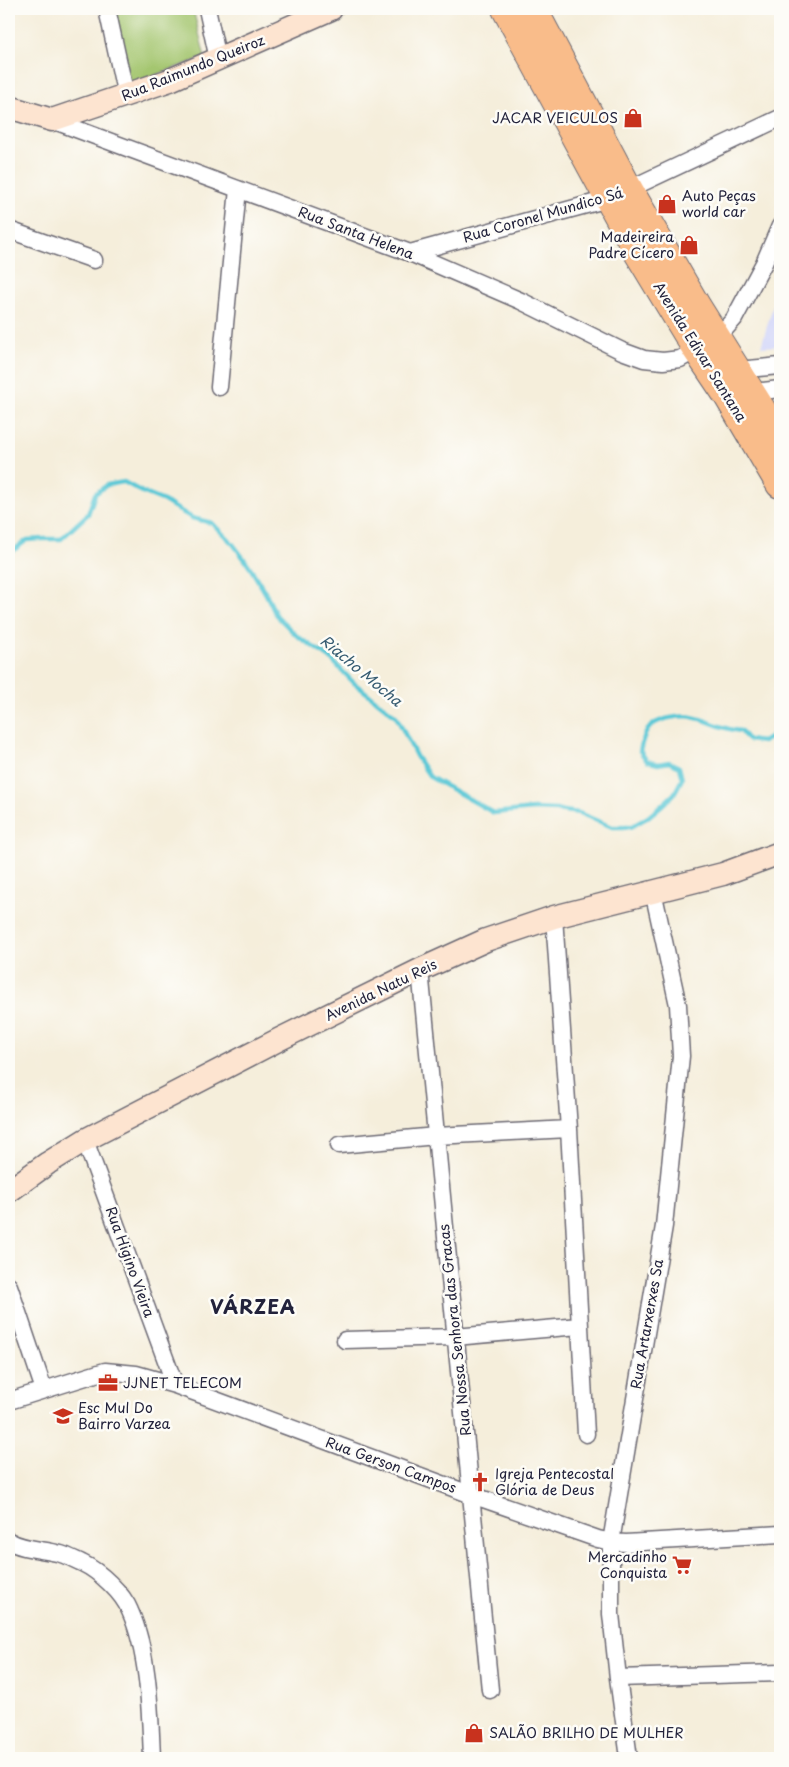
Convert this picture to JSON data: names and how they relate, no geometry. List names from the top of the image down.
{
  "streets": {
    "highway": ["Avenida Edivar Santana"],
    "street": [
      "Rua Raimundo Queiroz",
      "Rua Coronel Mundico Sá",
      "Rua Santa Helena",
      "Avenida Natu Reis",
      "Rua Higino Vieira",
      "Rua Artarxerxes Sa",
      "Rua Nossa Senhora das Gracas",
      "Rua Gerson Campos"
    ]
  },
  "crossings": [
    ["Rua Raimundo Queiroz", "Rua Santa Helena"],
    ["Rua Coronel Mundico Sá", "Rua Santa Helena"],
    ["Rua Coronel Mundico Sá", "Avenida Edivar Santana"],
    ["Rua Santa Helena", "Avenida Edivar Santana"],
    ["Avenida Natu Reis", "Rua Higino Vieira"],
    ["Avenida Natu Reis", "Rua Artarxerxes Sa"],
    ["Avenida Natu Reis", "Rua Nossa Senhora das Gracas"],
    ["Rua Higino Vieira", "Rua Gerson Campos"],
    ["Rua Artarxerxes Sa", "Rua Gerson Campos"],
    ["Rua Nossa Senhora das Gracas", "Rua Gerson Campos"]
  ],
  "districts": ["VÁRZEA"],
  "water": ["Riacho Mocha"],
  "places": {
    "shop": [
      "JACAR VEICULOS",
      "Auto Peças world car",
      "Madeireira Padre Cícero",
      "SALÃO BRILHO DE MULHER"
    ],
    "office": ["JJNET TELECOM"],
    "school or university": ["Esc Mul Do Bairro Varzea"],
    "church": ["Igreja Pentecostal Glória de Deus"],
    "supermarket": ["Mercadinho Conquista"]
  }
}
